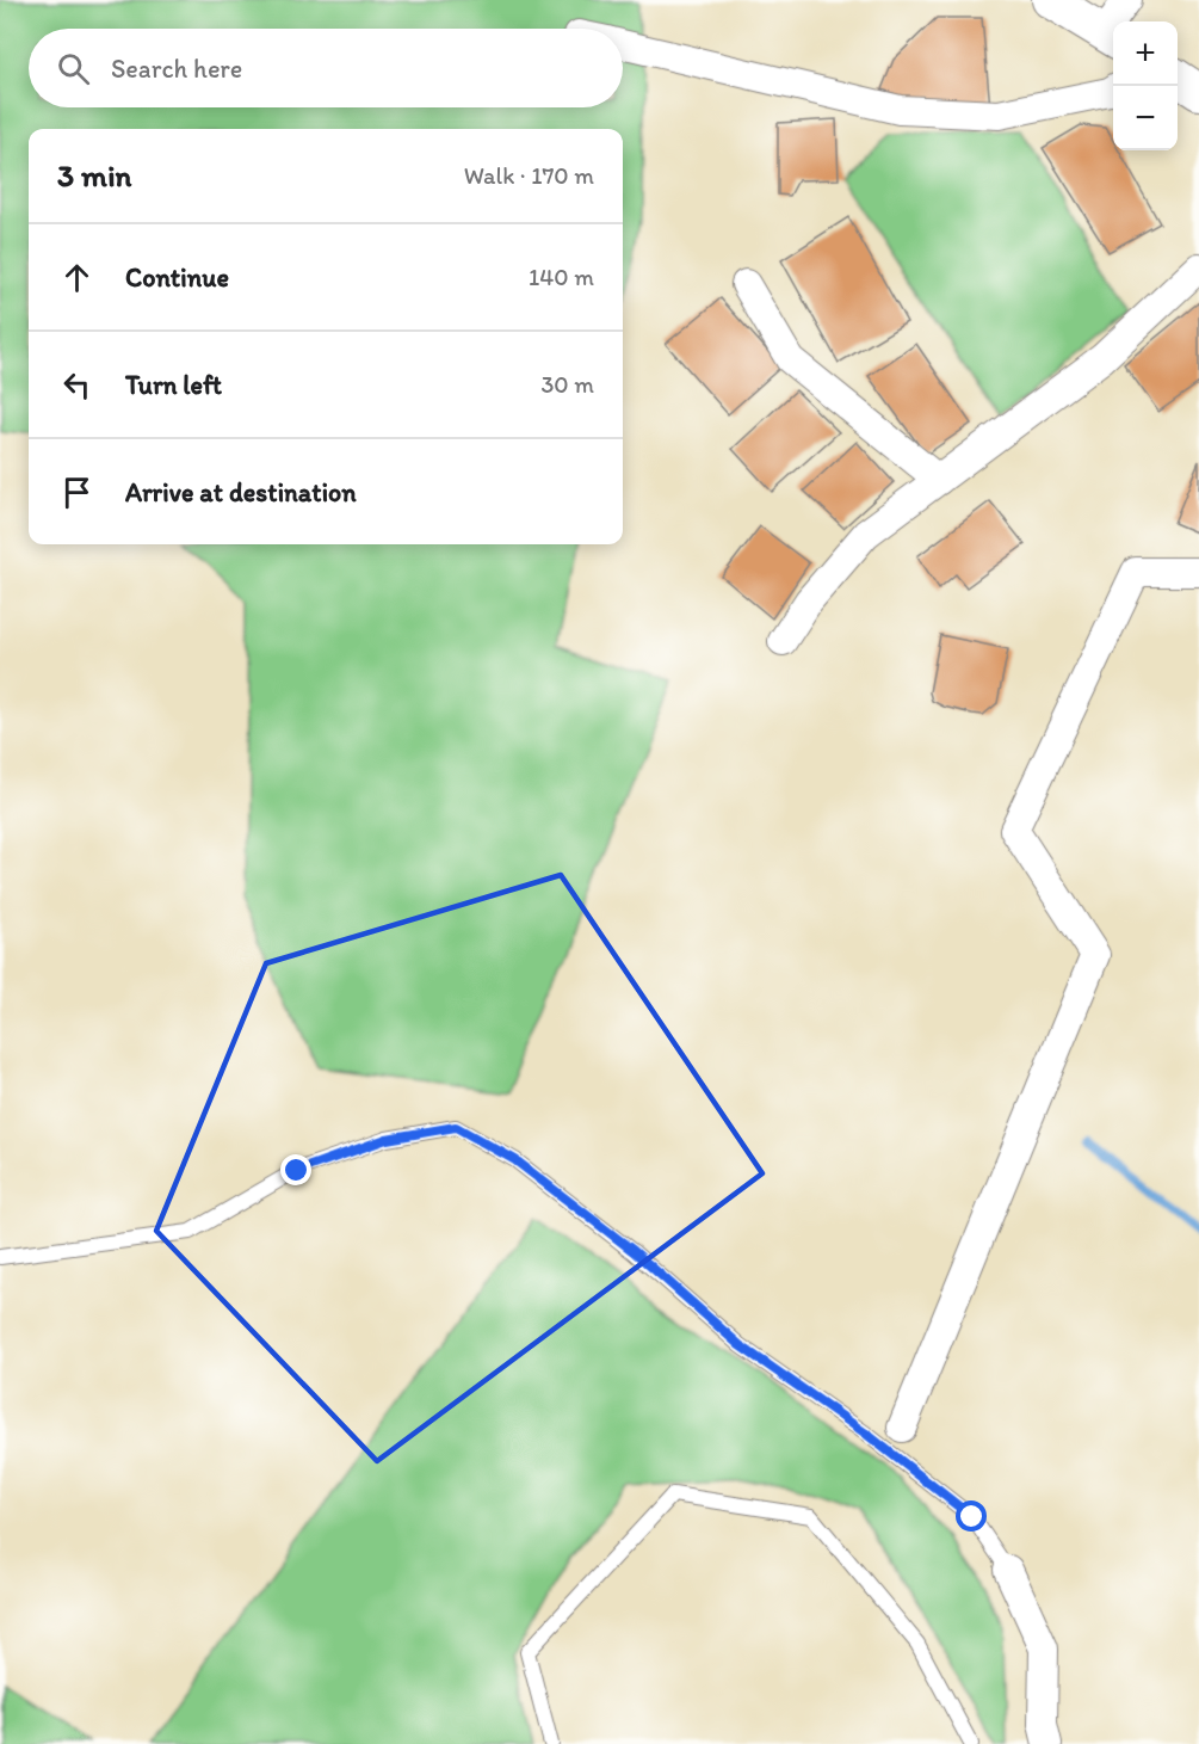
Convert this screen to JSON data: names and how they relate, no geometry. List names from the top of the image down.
{
  "page": {
    "map_buttons": ["+", "−"],
    "search": "Search here",
    "heading": ["3 min", "Walk · 170 m"],
    "list": [
      ["Continue", "140 m"],
      ["Turn left", "30 m"],
      "Arrive at destination"
    ]
  }
}
